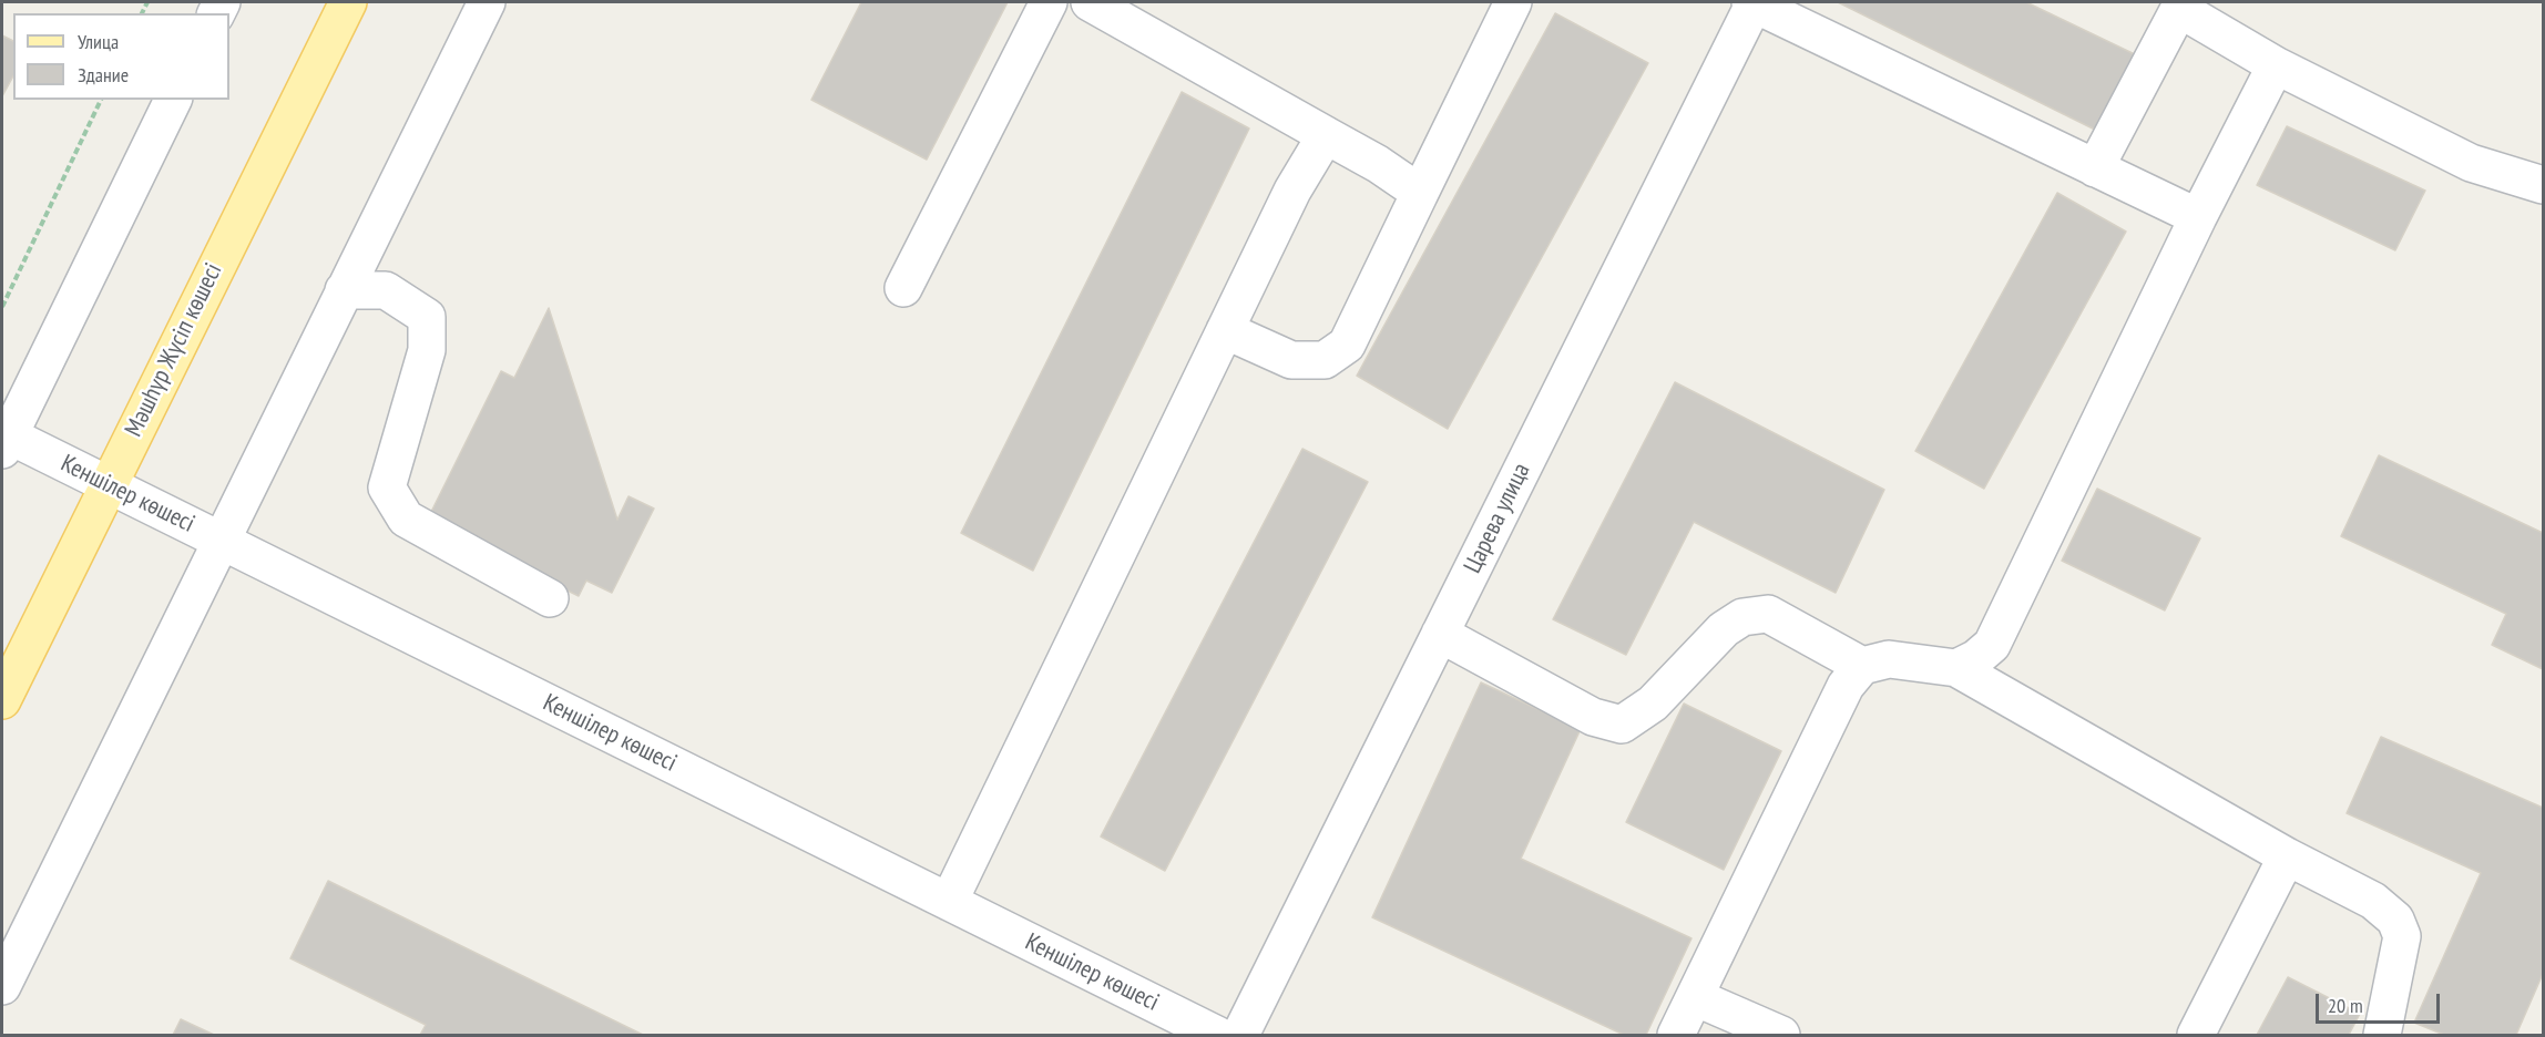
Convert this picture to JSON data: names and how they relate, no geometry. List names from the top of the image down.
{
  "streets": {
    "main road": ["Мәшһүр Жүсіп көшесі"],
    "street": ["Кеншілер көшесі", "Царева улица"]
  },
  "crossings": [
    ["Мәшһүр Жүсіп көшесі", "Кеншілер көшесі"]
  ],
  "legend": ["Улица", "Здание"],
  "scale_bar": "20 m"
}
